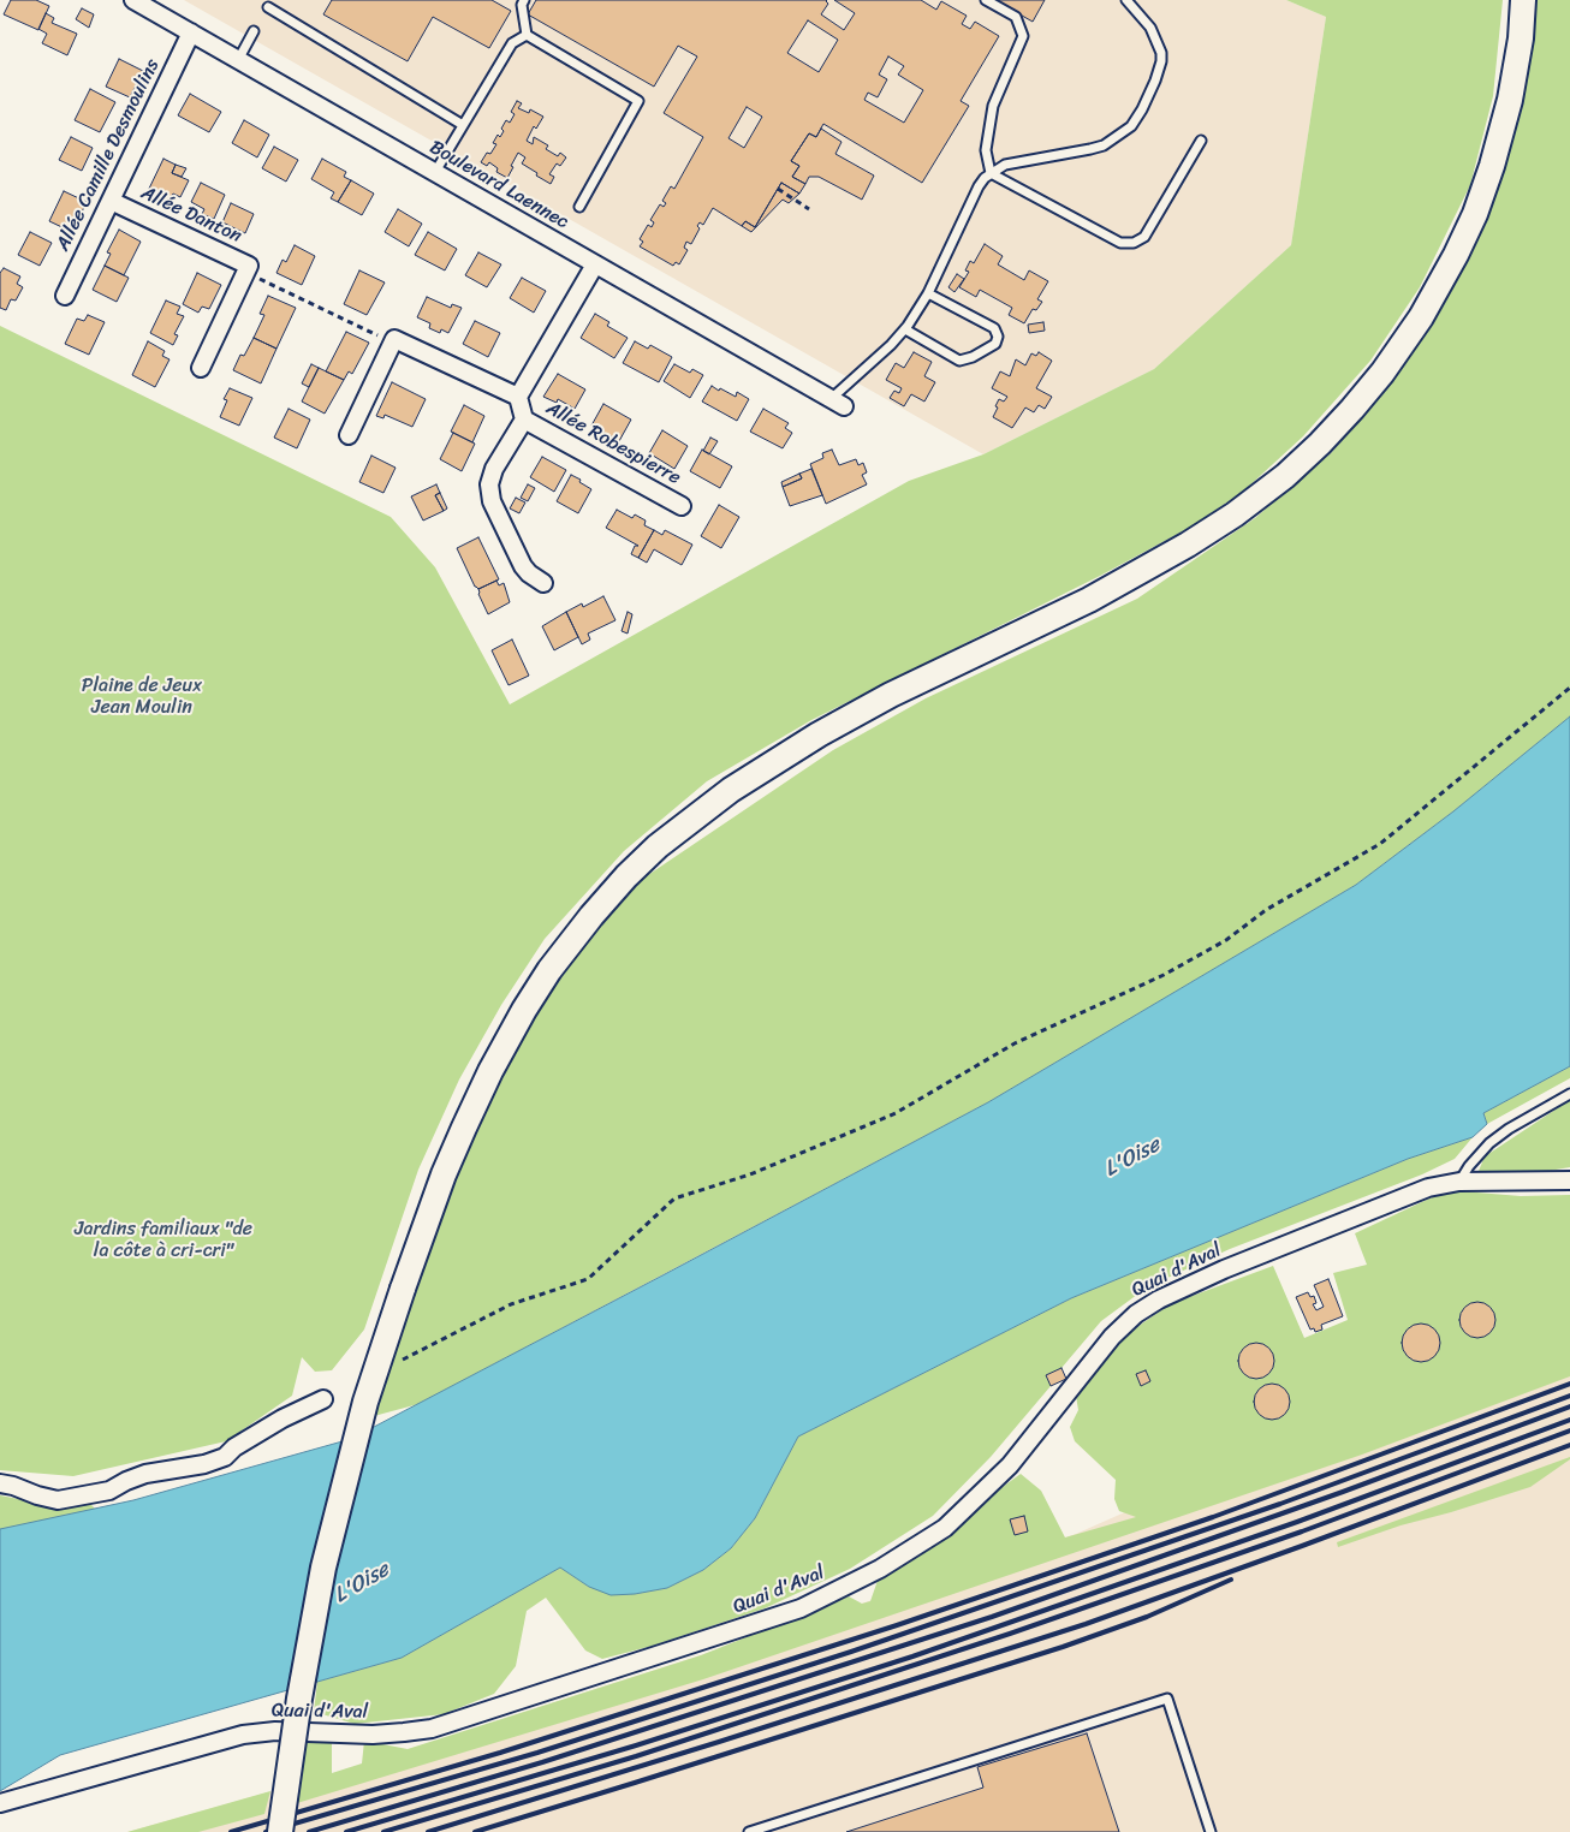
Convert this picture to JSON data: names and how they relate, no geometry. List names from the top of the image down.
{
  "streets": {
    "street": [
      "Allée Camille Desmoulins",
      "Boulevard Laennec",
      "Allée Danton",
      "Allée Robespierre",
      "Quai d'Aval"
    ]
  },
  "crossings": [
    ["Allée Camille Desmoulins", "Boulevard Laennec"],
    ["Allée Camille Desmoulins", "Allée Danton"]
  ],
  "water": ["L'Oise"],
  "parks": ["Plaine de Jeux Jean Moulin", "Jardins familiaux \"de la côte à cri-cri\""]
}
